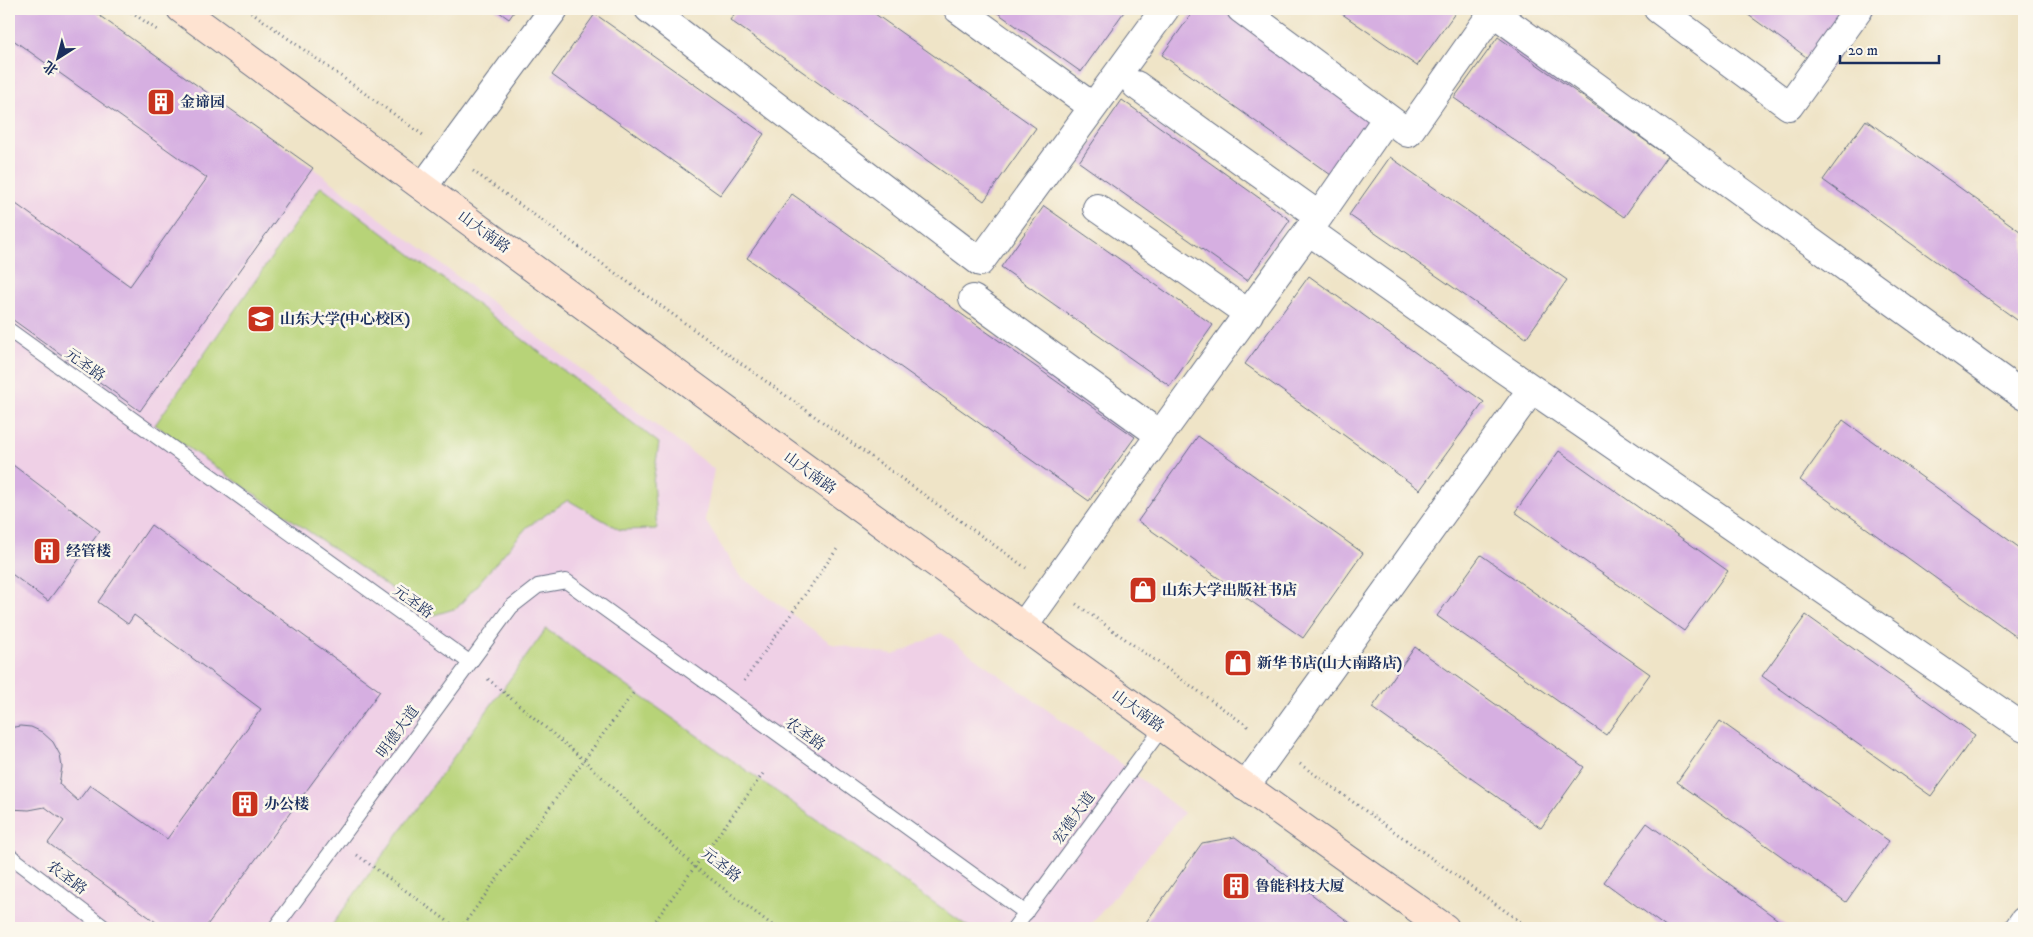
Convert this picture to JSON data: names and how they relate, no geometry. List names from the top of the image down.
{
  "streets": {
    "main road": ["山大南路"],
    "lane": [
      "元圣路",
      "明德大道",
      "农圣路",
      "宏德大道"
    ]
  },
  "crossings": [
    ["山大南路", "宏德大道"],
    ["元圣路", "明德大道"],
    ["明德大道", "农圣路"],
    ["农圣路", "宏德大道"]
  ],
  "places": {
    "building": [
      "金谛园",
      "经管楼",
      "办公楼",
      "鲁能科技大厦"
    ],
    "school or university": ["山东大学(中心校区)"],
    "shop": ["山东大学出版社书店", "新华书店(山大南路店)"]
  },
  "scale_bar": "20 m",
  "north": "bottom left"
}
